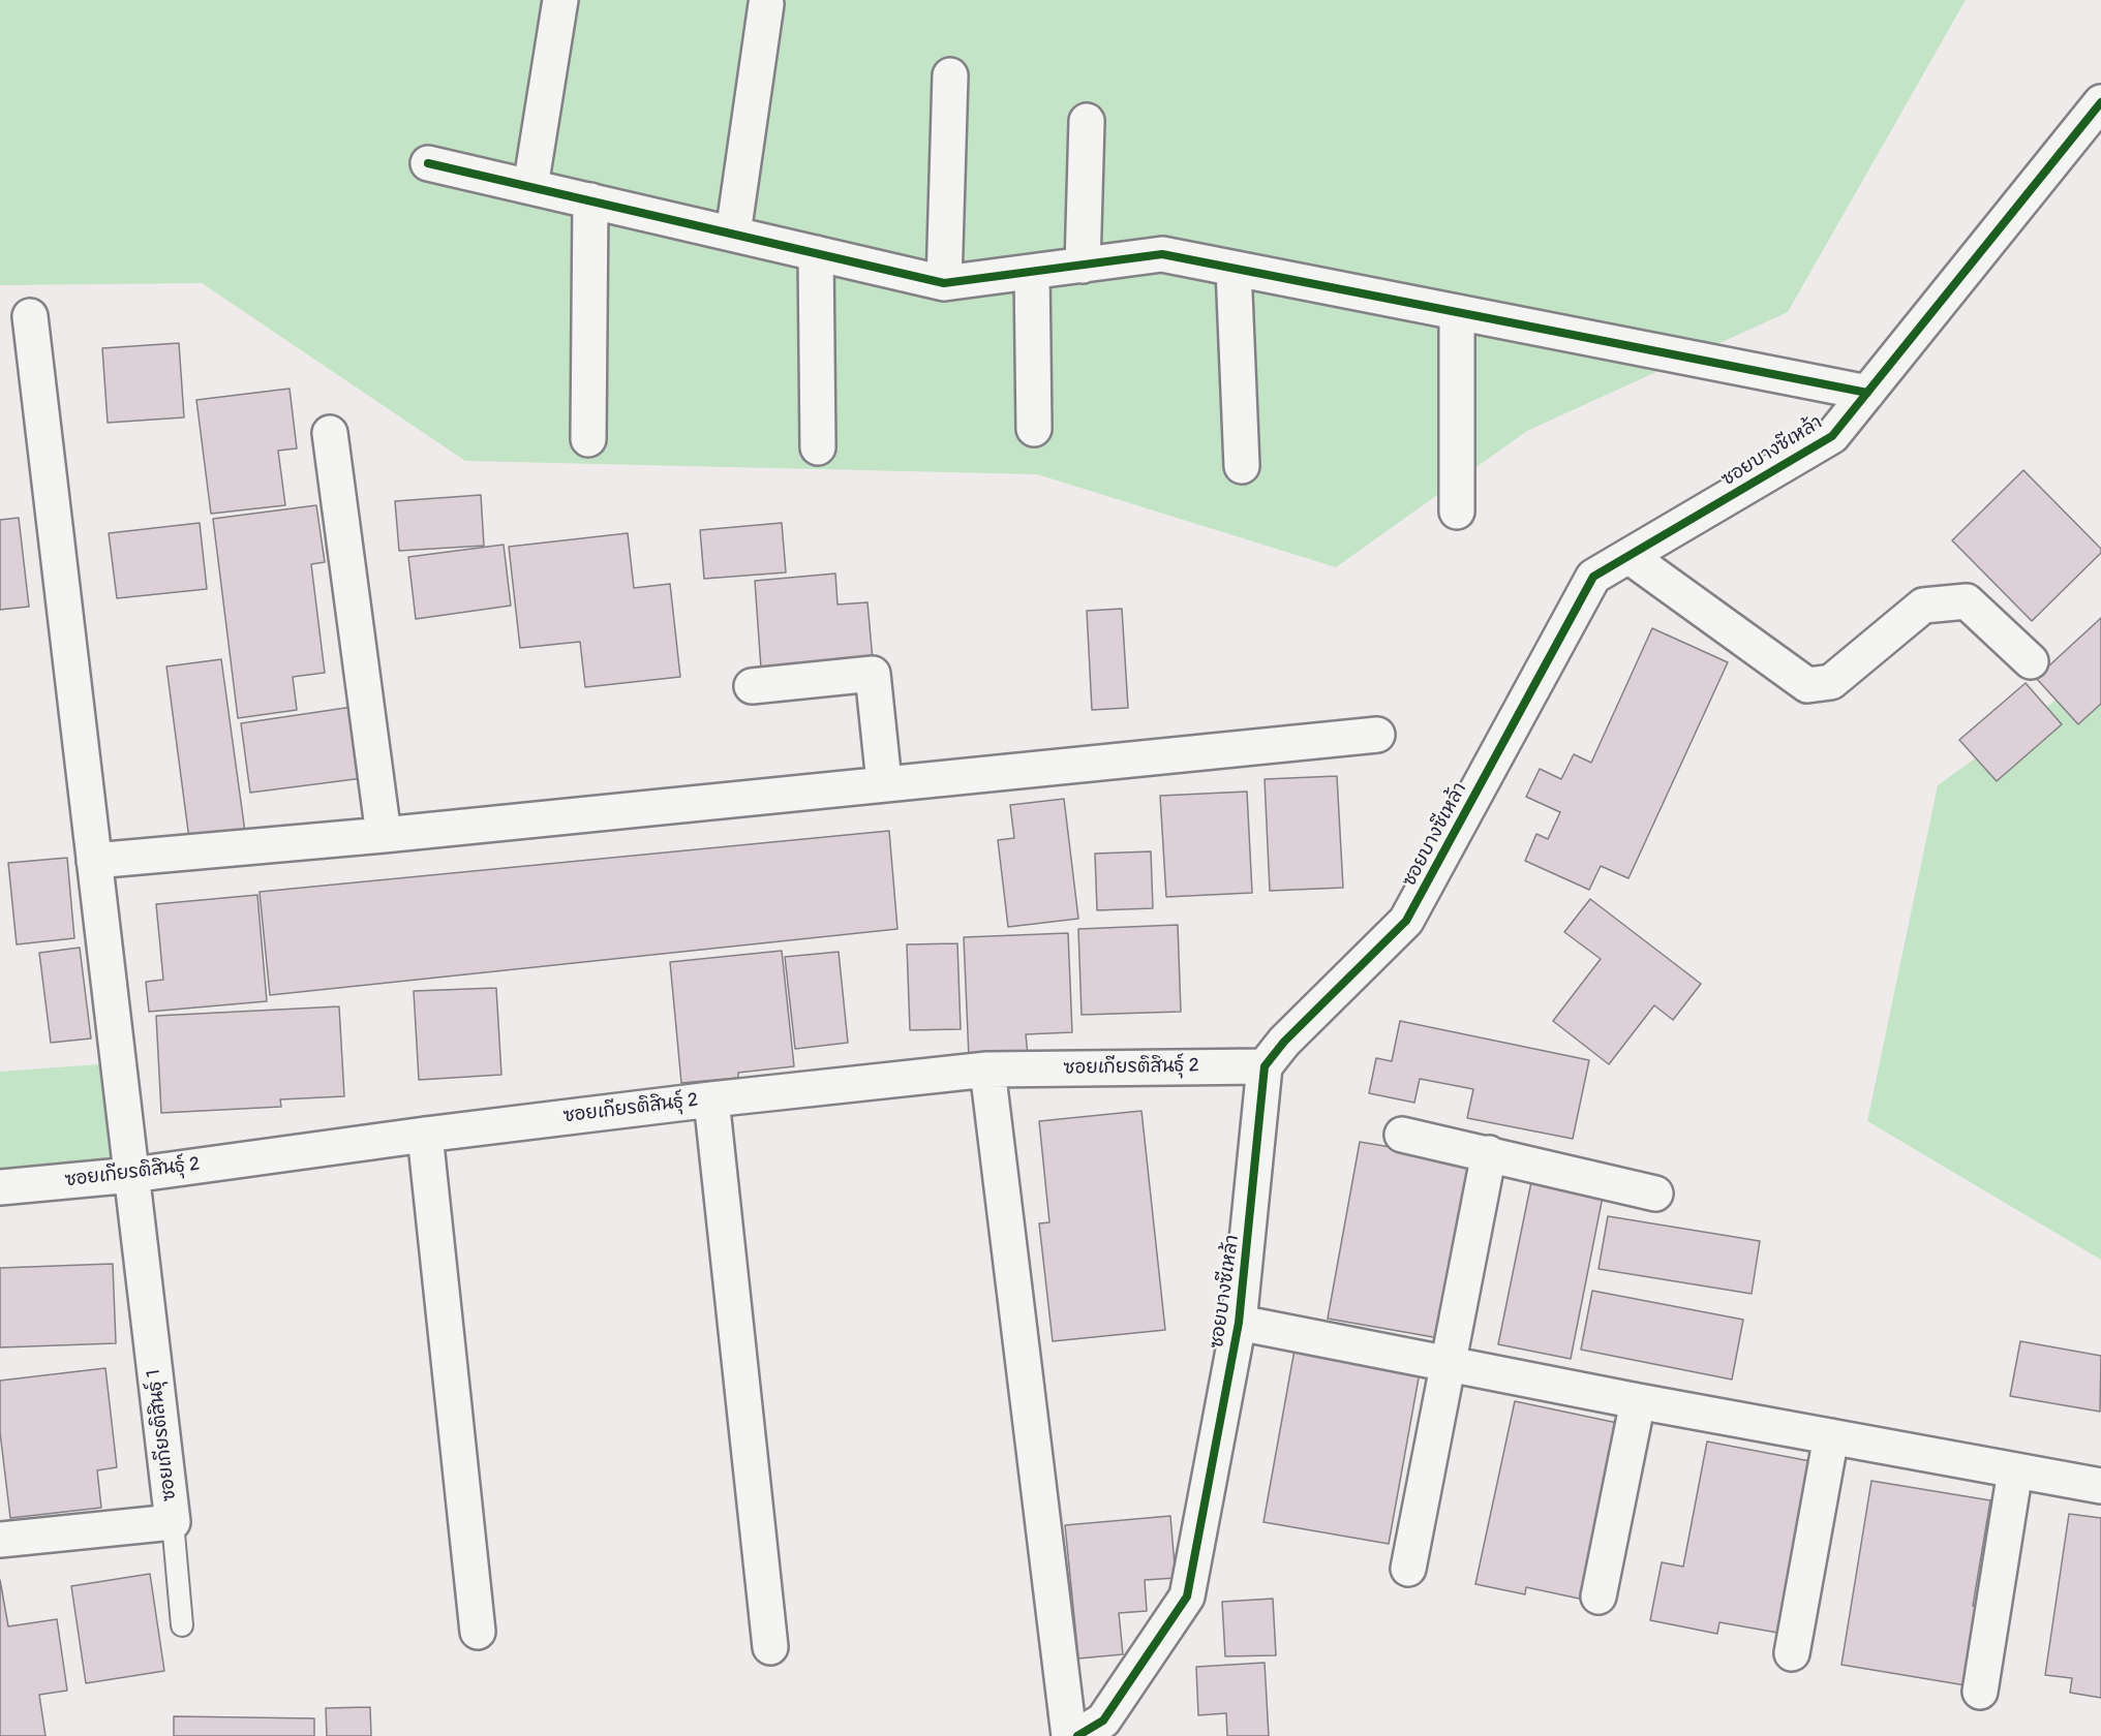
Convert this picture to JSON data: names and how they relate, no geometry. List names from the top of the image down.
{
  "streets": {
    "street": ["ซอยบางซีเหล้า", "ซอยเกียรติสินธุ์ 2", "ซอยเกียรติสินธุ์ 1"]
  },
  "crossings": [
    ["ซอยบางซีเหล้า", "ซอยเกียรติสินธุ์ 2"],
    ["ซอยเกียรติสินธุ์ 2", "ซอยเกียรติสินธุ์ 1"]
  ]
}
